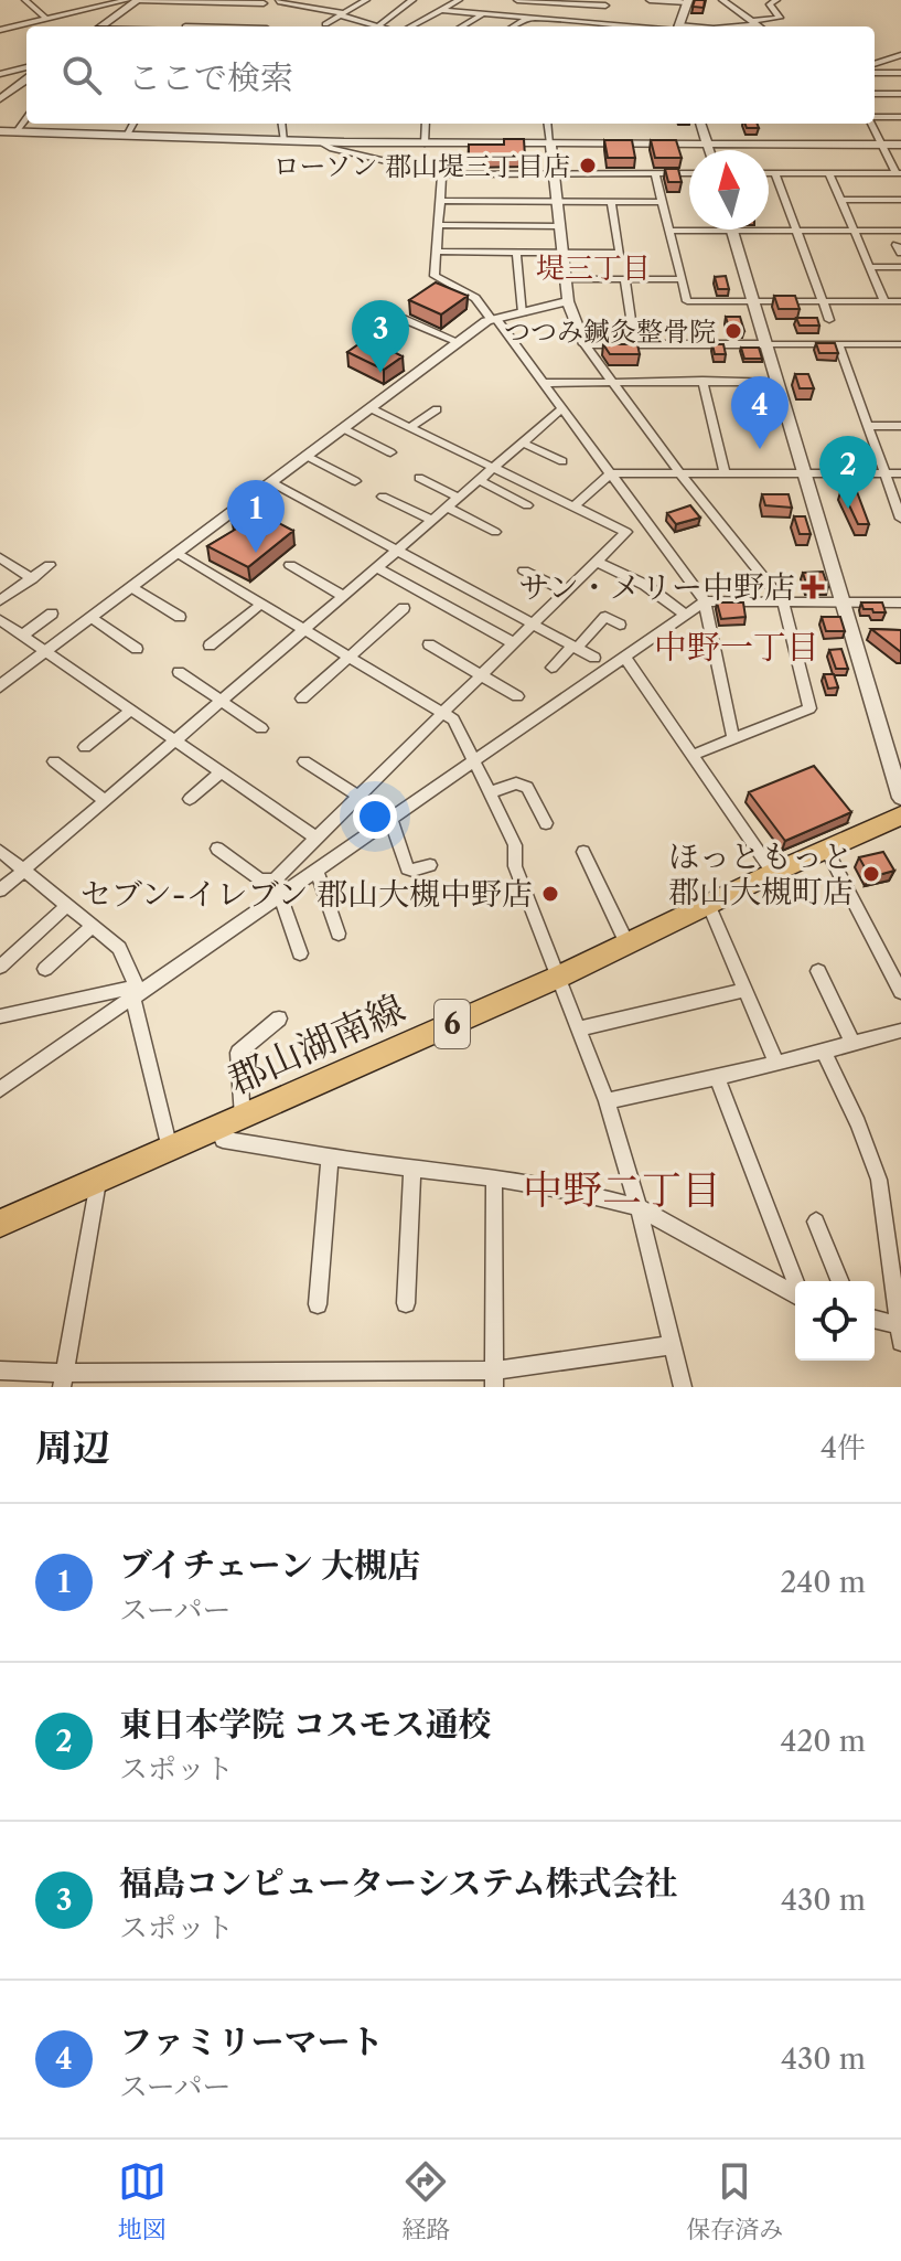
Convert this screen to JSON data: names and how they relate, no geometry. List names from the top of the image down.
{
  "streets": {
    "main road": ["6", "郡山湖南線"]
  },
  "districts": ["堤三丁目", "中野一丁目", "中野二丁目"],
  "places": {
    "other": [
      "ローソン 郡山堤三丁目店",
      "つつみ鍼灸整骨院",
      "ほっともっと 郡山大槻町店",
      "セブン-イレブン 郡山大槻中野店"
    ],
    "health": ["サン・メリー中野店"]
  },
  "north": "top",
  "page": {
    "search": "ここで検索",
    "pins": [
      "3",
      "4",
      "2",
      "1"
    ],
    "heading": ["周辺", "4件"],
    "list": [
      {
        "mark": "1",
        "name": "ブイチェーン 大槻店",
        "note": "スーパー",
        "value": "240 m"
      },
      {
        "mark": "2",
        "name": "東日本学院 コスモス通校",
        "note": "スポット",
        "value": "420 m"
      },
      {
        "mark": "3",
        "name": "福島コンピューターシステム株式会社",
        "note": "スポット",
        "value": "430 m"
      },
      {
        "mark": "4",
        "name": "ファミリーマート",
        "note": "スーパー",
        "value": "430 m"
      }
    ],
    "nav": ["地図", "経路", "保存済み"]
  }
}
